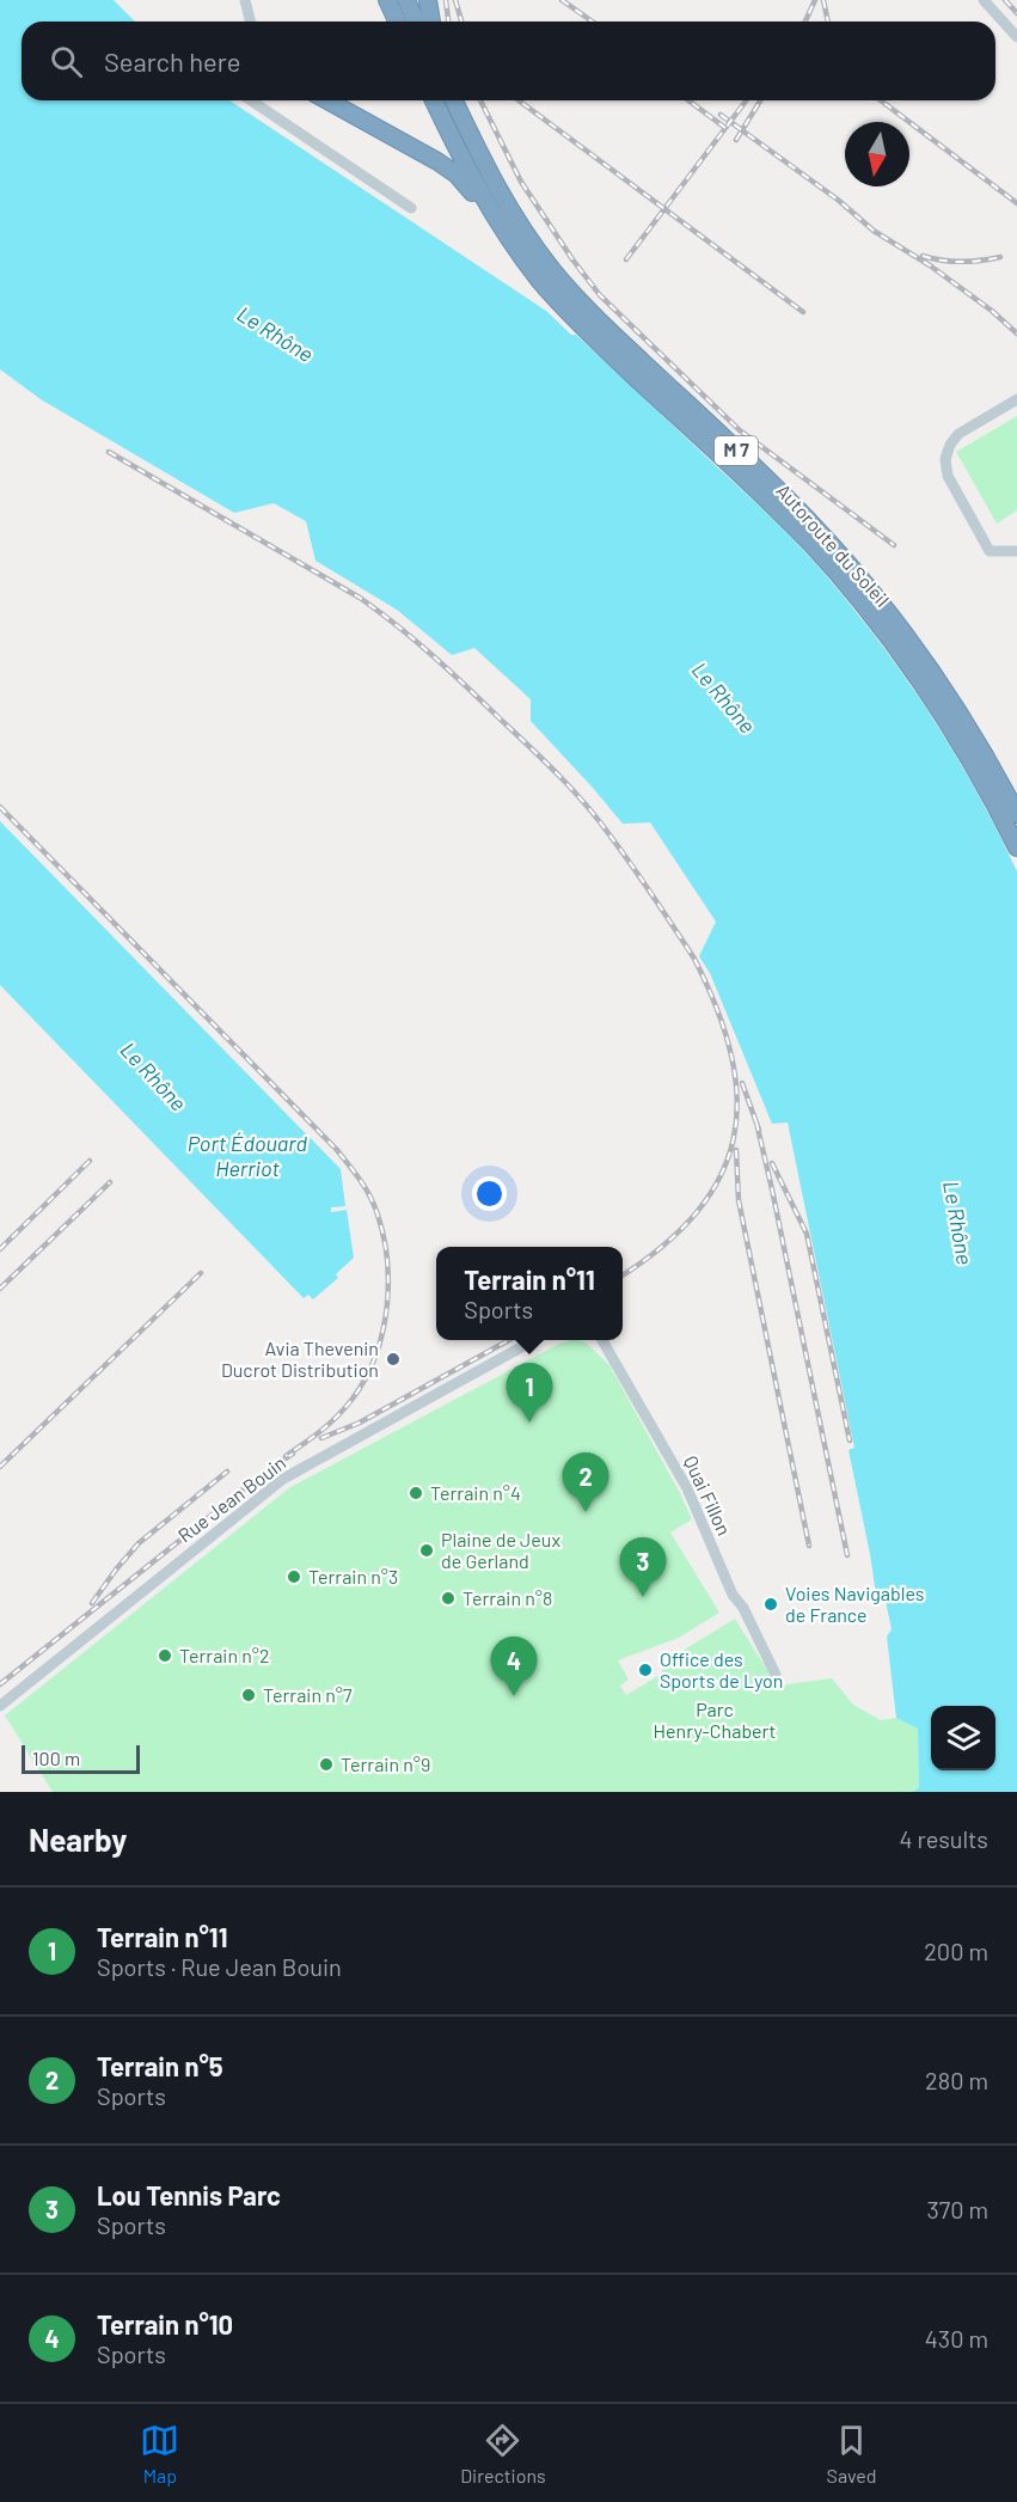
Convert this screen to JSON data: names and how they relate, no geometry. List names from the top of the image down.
{
  "streets": {
    "highway": ["M 7", "Autoroute du Soleil"],
    "street": ["Quai Fillon", "Rue Jean Bouin"]
  },
  "water": ["Le Rhône", "Port Édouard Herriot"],
  "parks": ["Parc Henry-Chabert"],
  "places": [
    "Avia Thevenin Ducrot Distribution",
    "Terrain n°4",
    "Plaine de Jeux de Gerland",
    "Terrain n°3",
    "Terrain n°8",
    "Voies Navigables de France",
    "Terrain n°2",
    "Office des Sports de Lyon",
    "Terrain n°7",
    "Terrain n°9"
  ],
  "scale_bar": "100 m",
  "north": "bottom",
  "page": {
    "search": "Search here",
    "popup": ["Terrain n°11", "Sports"],
    "pins": [
      "1",
      "2",
      "3",
      "4"
    ],
    "scale": "100 m",
    "heading": ["Nearby", "4 results"],
    "list": [
      {
        "mark": "1",
        "name": "Terrain n°11",
        "note": "Sports · Rue Jean Bouin",
        "value": "200 m"
      },
      {
        "mark": "2",
        "name": "Terrain n°5",
        "note": "Sports",
        "value": "280 m"
      },
      {
        "mark": "3",
        "name": "Lou Tennis Parc",
        "note": "Sports",
        "value": "370 m"
      },
      {
        "mark": "4",
        "name": "Terrain n°10",
        "note": "Sports",
        "value": "430 m"
      }
    ],
    "nav": ["Map", "Directions", "Saved"]
  }
}
